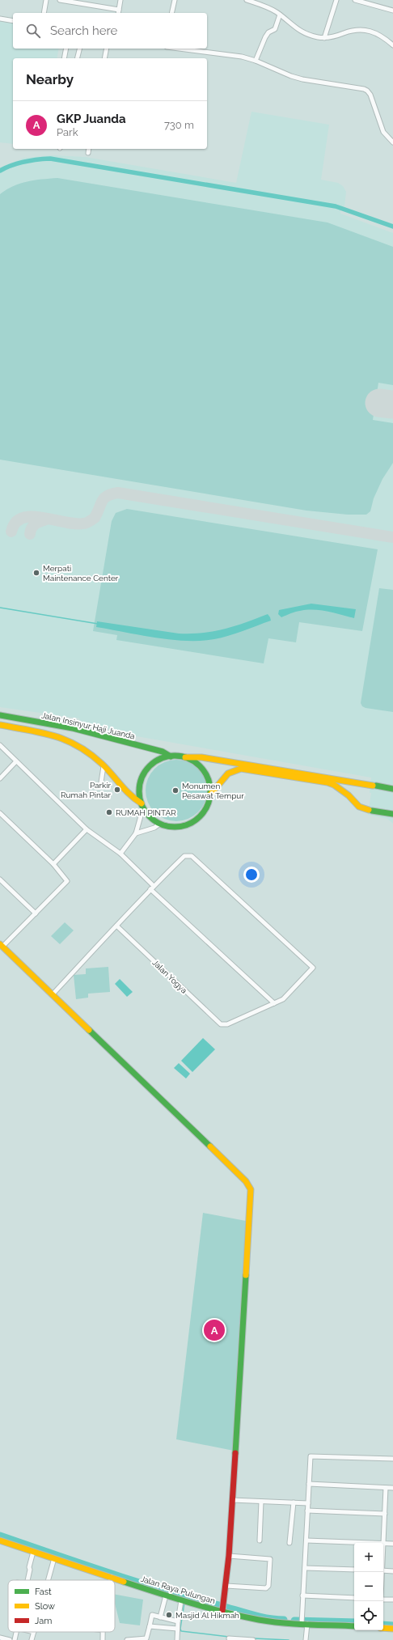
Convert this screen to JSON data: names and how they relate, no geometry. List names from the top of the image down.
{
  "streets": {
    "main road": ["Jalan Insinyur Haji Juanda", "Jalan Raya Pulungan"],
    "street": ["Jalan Yogya"]
  },
  "places": [
    "Merpati Maintenance Center",
    "Parkir Rumah Pintar",
    "Monumen Pesawat Tempur",
    "RUMAH PINTAR",
    "Masjid Al Hikmah"
  ],
  "legend": ["Fast", "Slow", "Jam"],
  "page": {
    "search": "Search here",
    "heading": "Nearby",
    "list": [
      {
        "mark": "A",
        "name": "GKP Juanda",
        "note": "Park",
        "value": "730 m"
      }
    ],
    "pins": "A",
    "map_buttons": ["+", "−"]
  }
}
